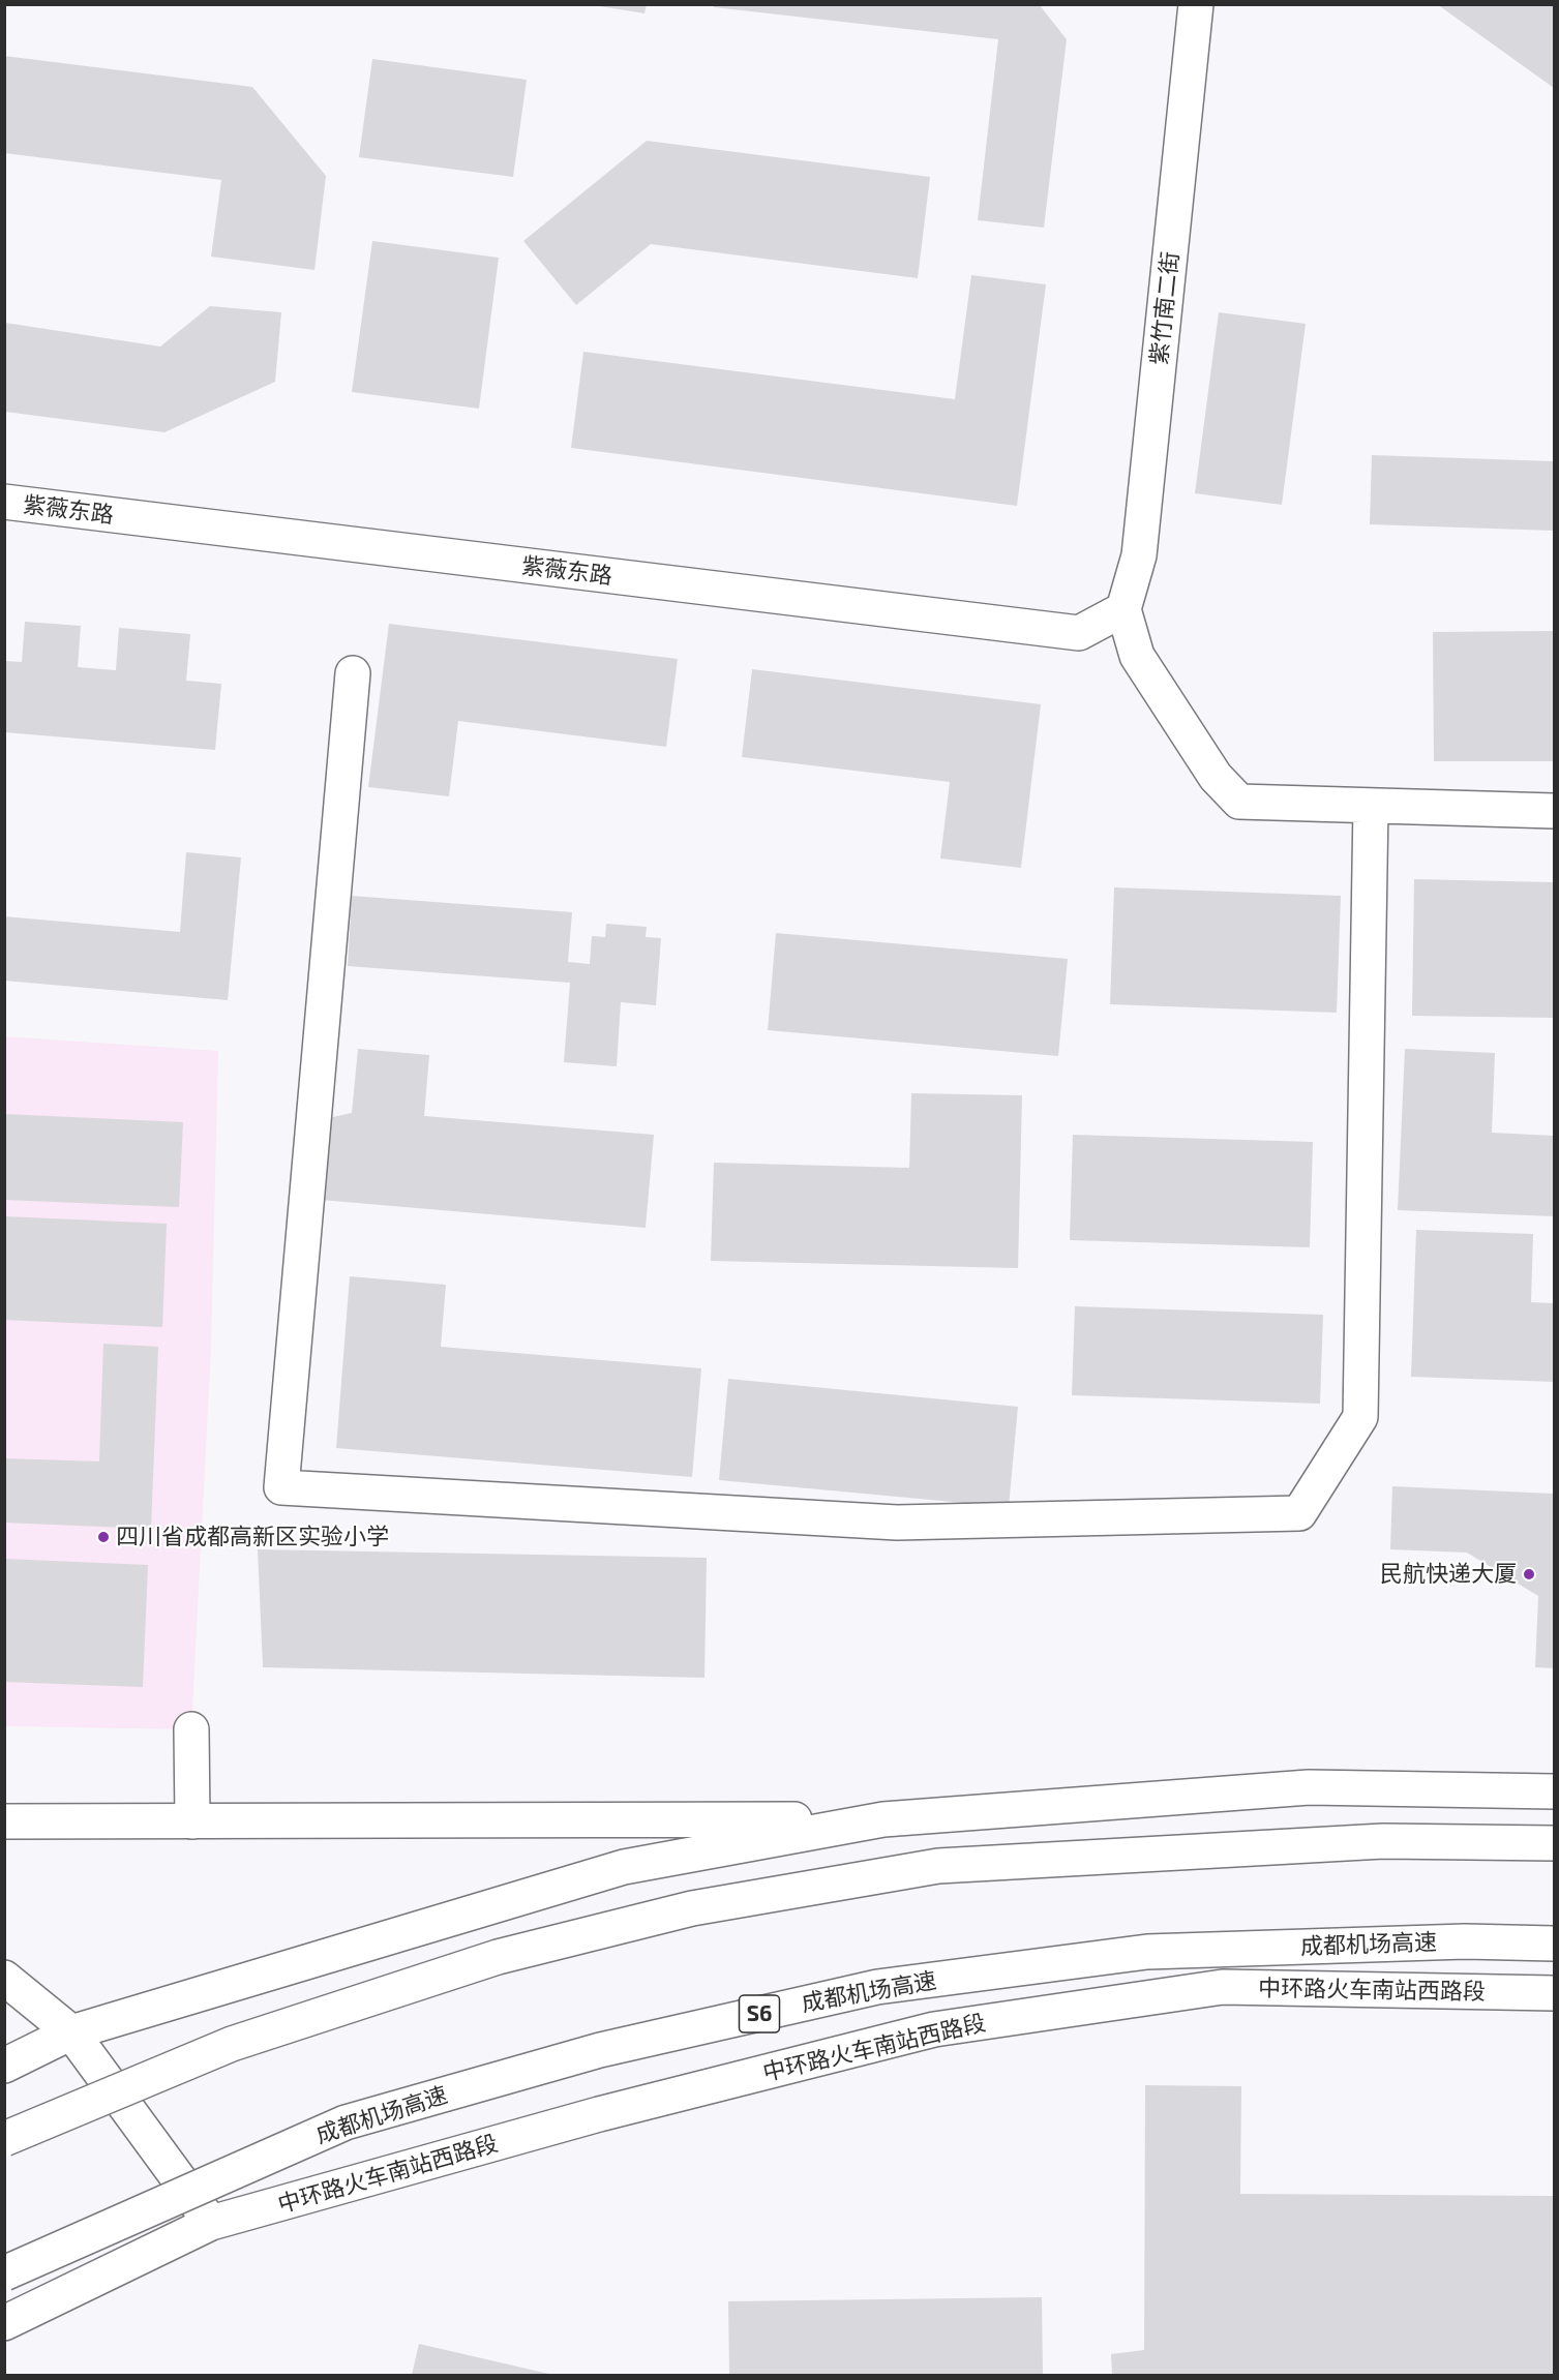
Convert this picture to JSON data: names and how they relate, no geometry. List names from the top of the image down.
{
  "streets": {
    "main road": [
      "紫竹南二街",
      "紫薇东路",
      "成都机场高速",
      "中环路火车南站西路段",
      "S6"
    ]
  },
  "crossings": [
    ["紫竹南二街", "紫薇东路"]
  ],
  "places": ["四川省成都高新区实验小学", "民航快递大厦"]
}
